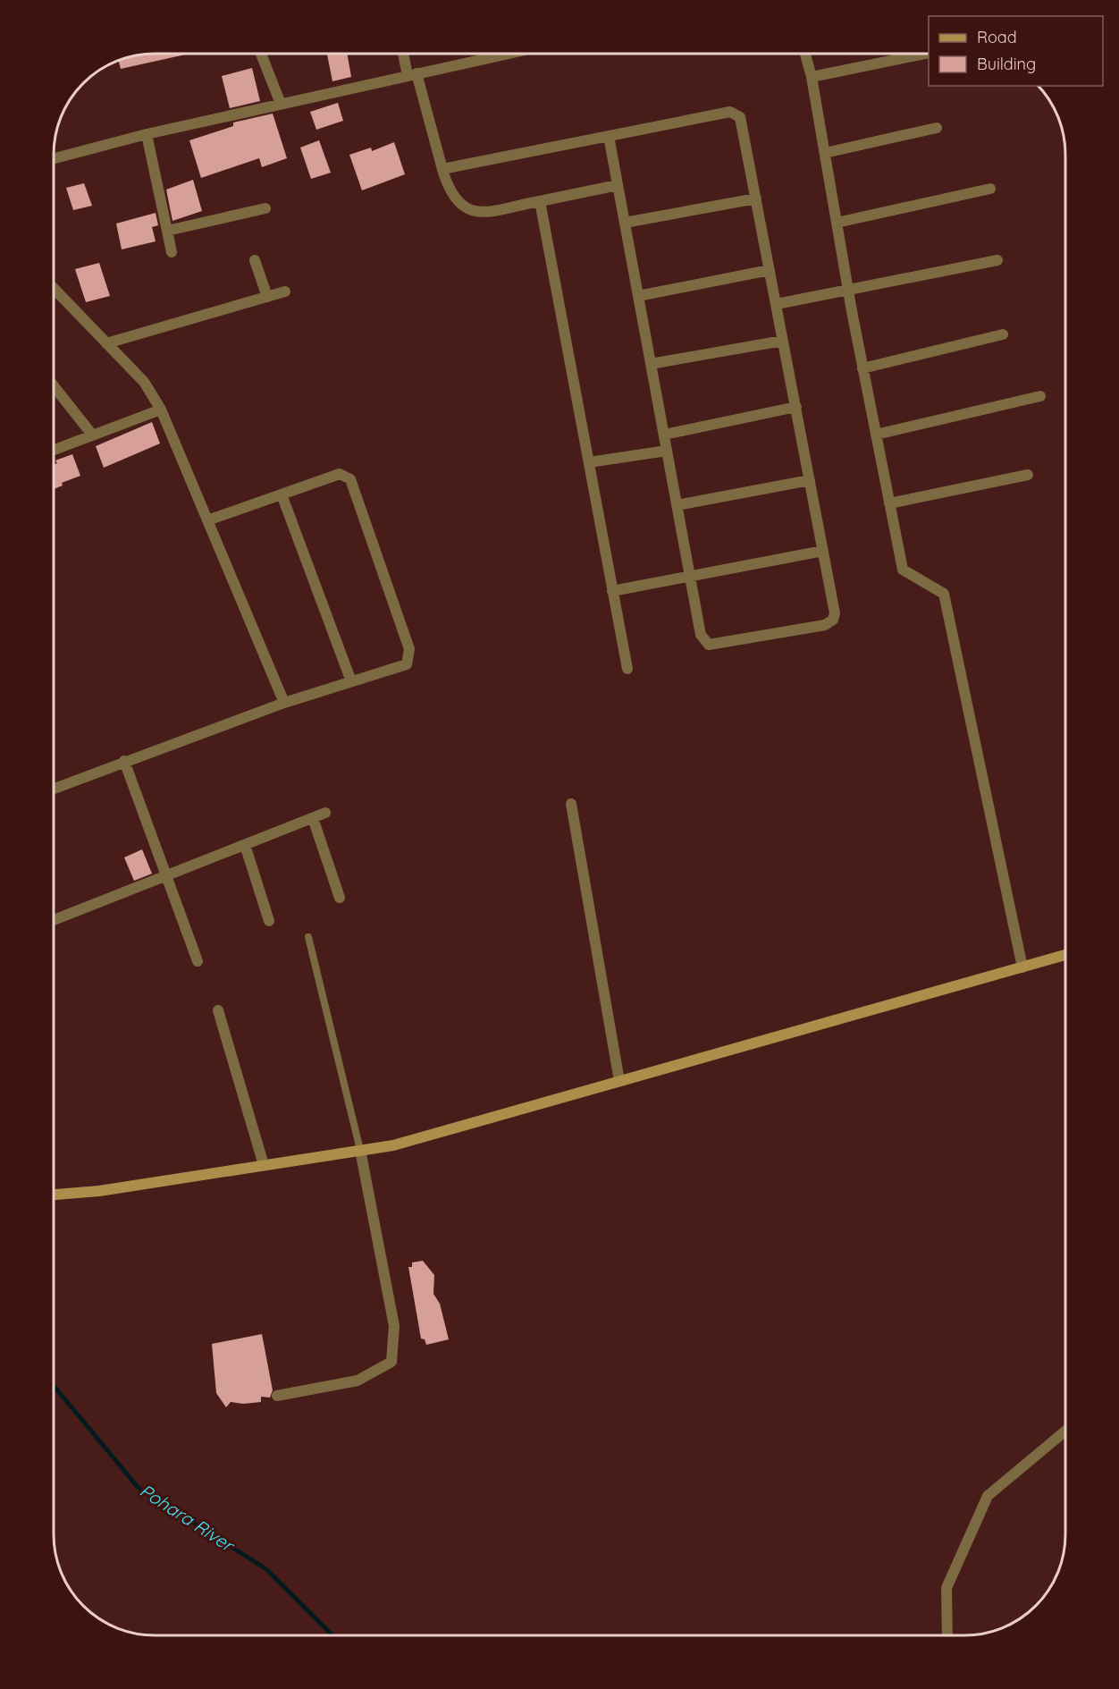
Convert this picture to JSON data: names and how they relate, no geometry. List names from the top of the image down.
{
  "water": ["Pohara River"],
  "legend": ["Road", "Building"]
}
